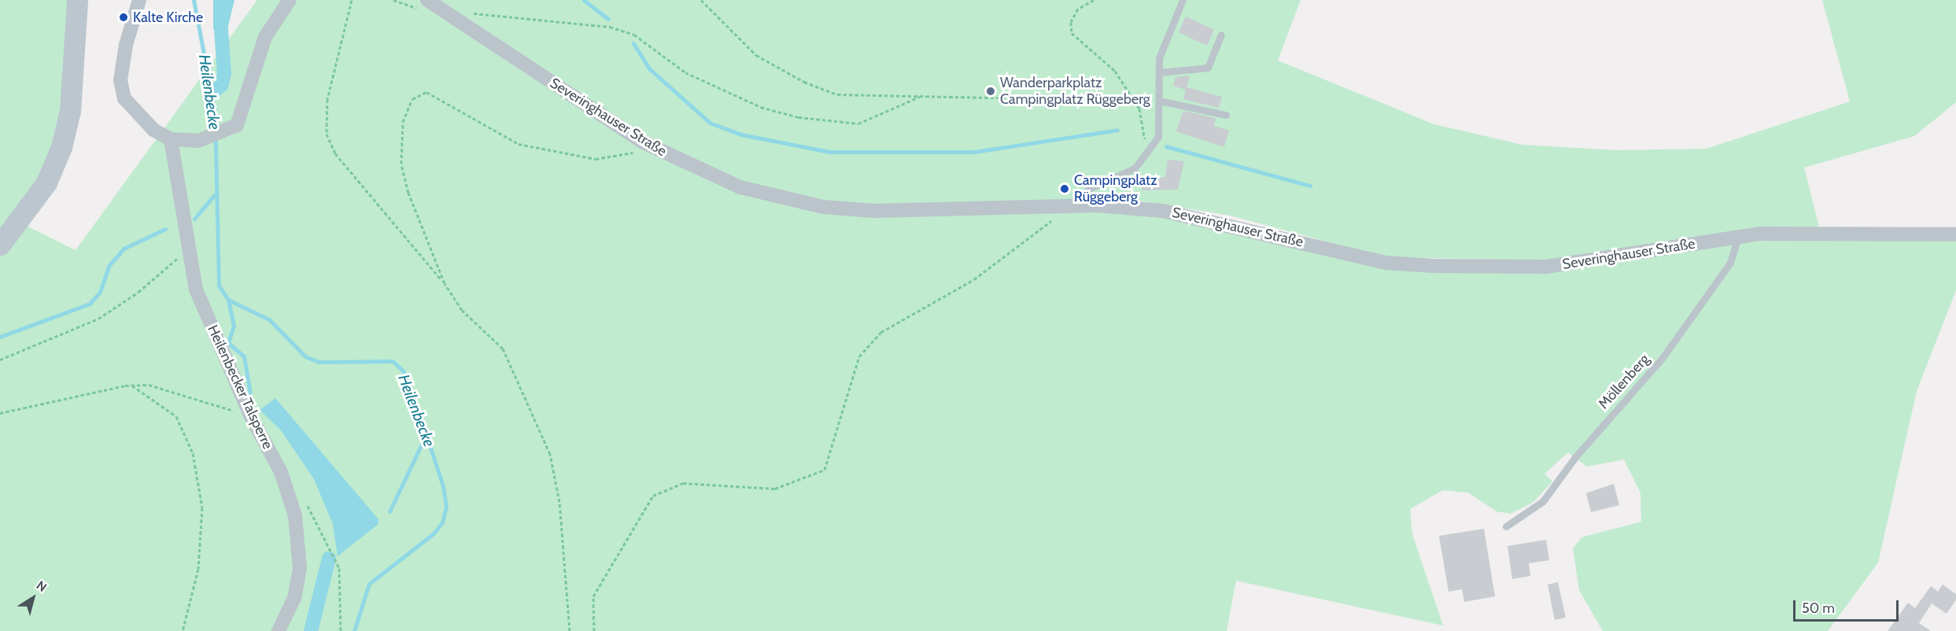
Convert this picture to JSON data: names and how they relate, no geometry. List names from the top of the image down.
{
  "streets": {
    "street": ["Severinghauser Straße", "Heilenbecker Talsperre"],
    "lane": ["Möllenberg"]
  },
  "crossings": [
    ["Severinghauser Straße", "Möllenberg"]
  ],
  "water": ["Heilenbecke"],
  "places": ["Kalte Kirche", "Wanderparkplatz Campingplatz Rüggeberg", "Campingplatz Rüggeberg"],
  "scale_bar": "50 m",
  "north": "top right"
}
